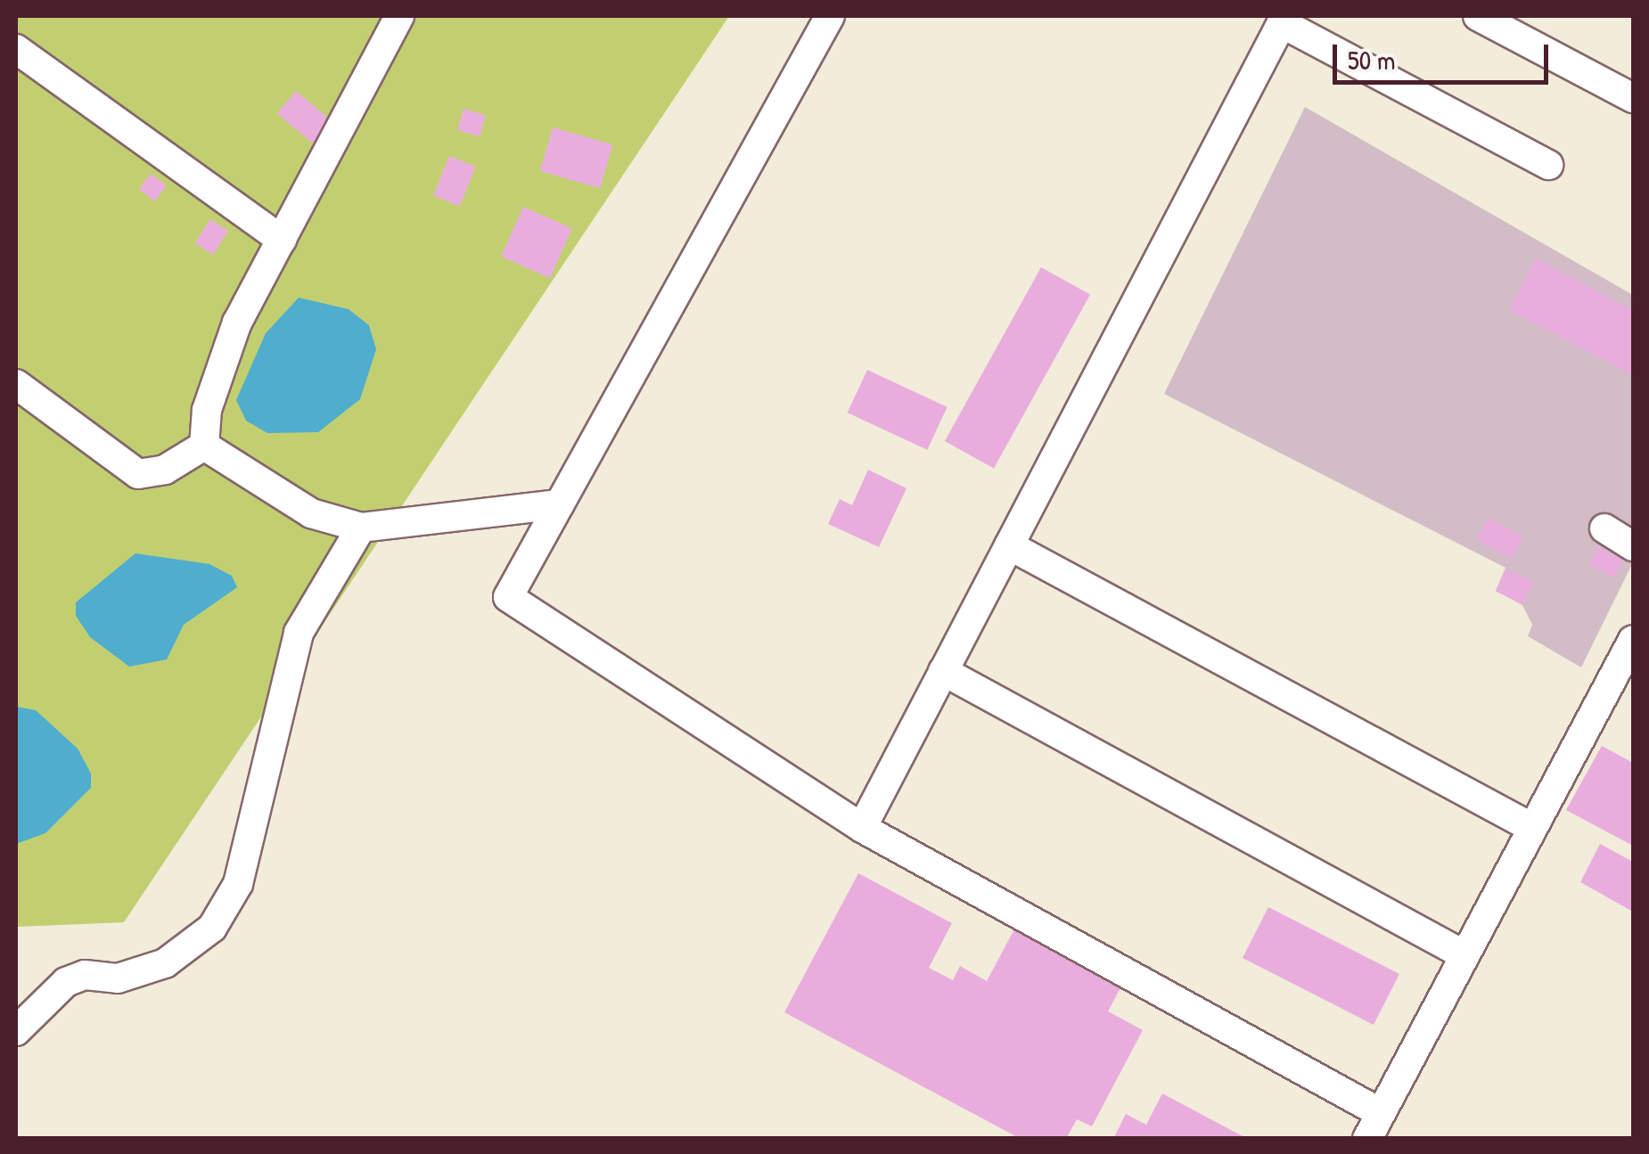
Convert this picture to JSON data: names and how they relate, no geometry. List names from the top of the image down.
{
  "scale_bar": "50 m"
}
